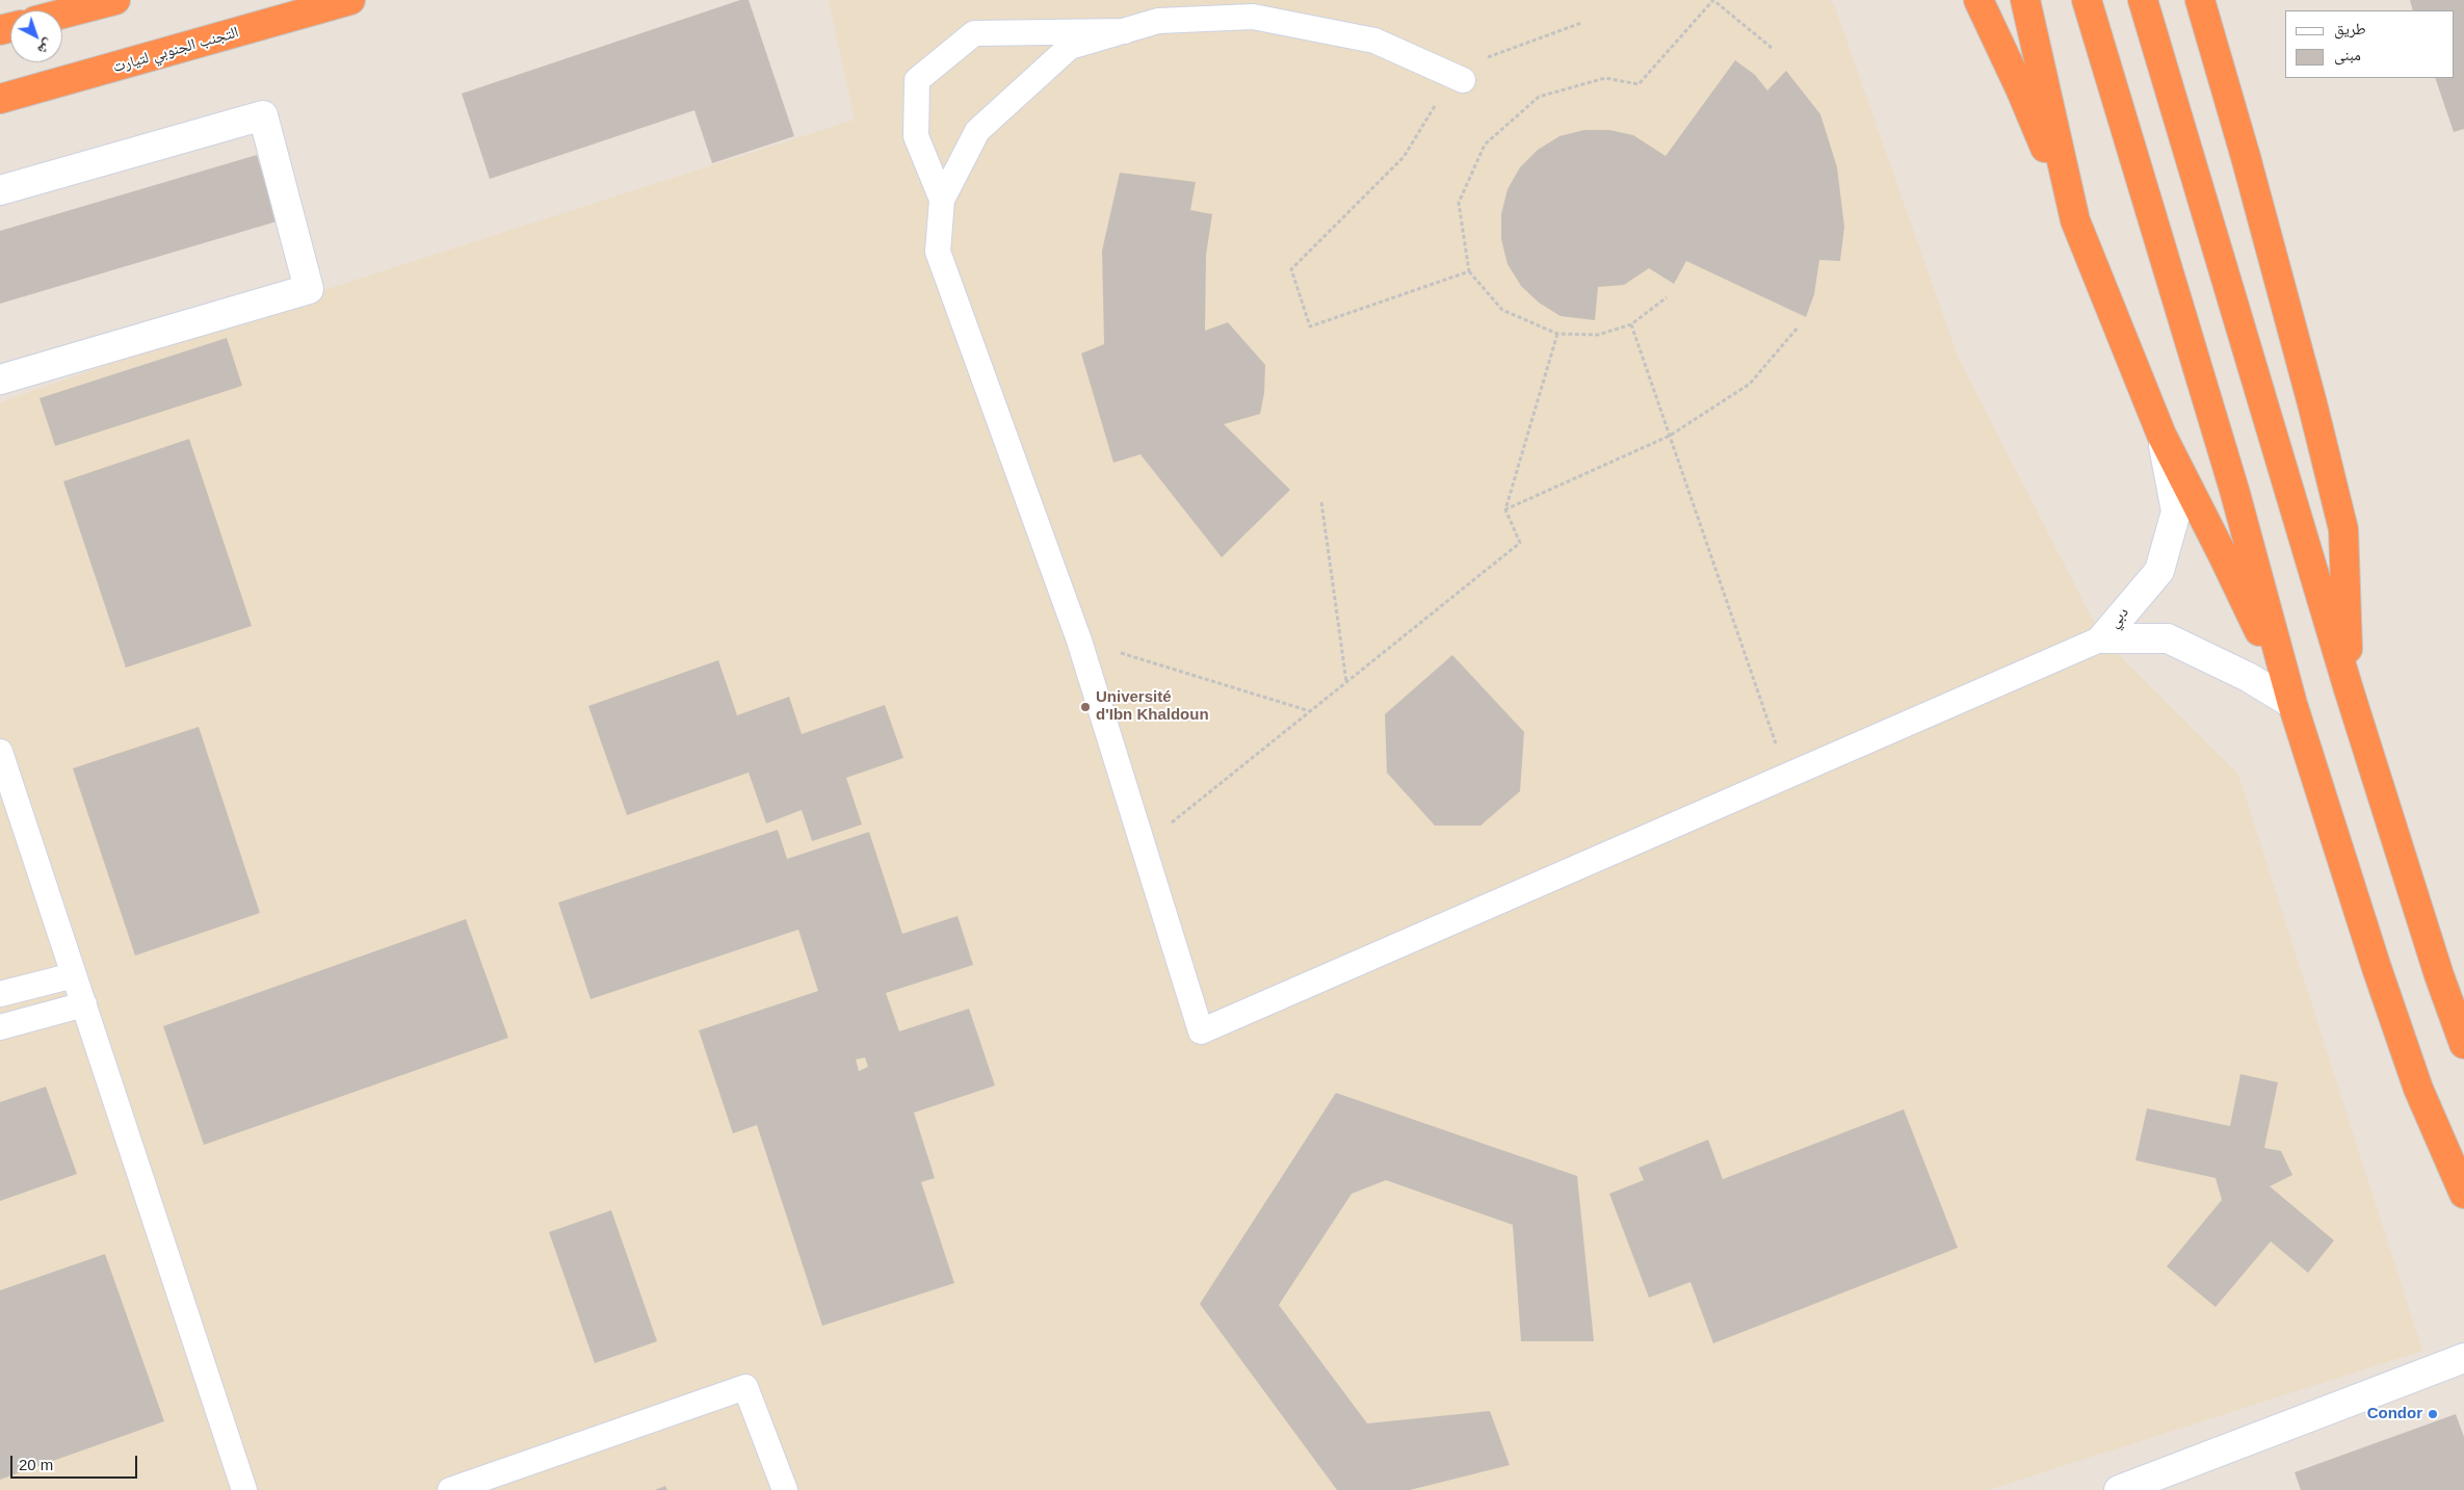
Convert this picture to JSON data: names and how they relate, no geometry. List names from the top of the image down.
{
  "streets": {
    "highway": ["التجنب الجنوبي لتيارت"],
    "street": ["دبي"]
  },
  "places": ["Université d'Ibn Khaldoun", "Condor"],
  "legend": ["طريق", "مبنى"],
  "scale_bar": "20 m",
  "north": "bottom right"
}
